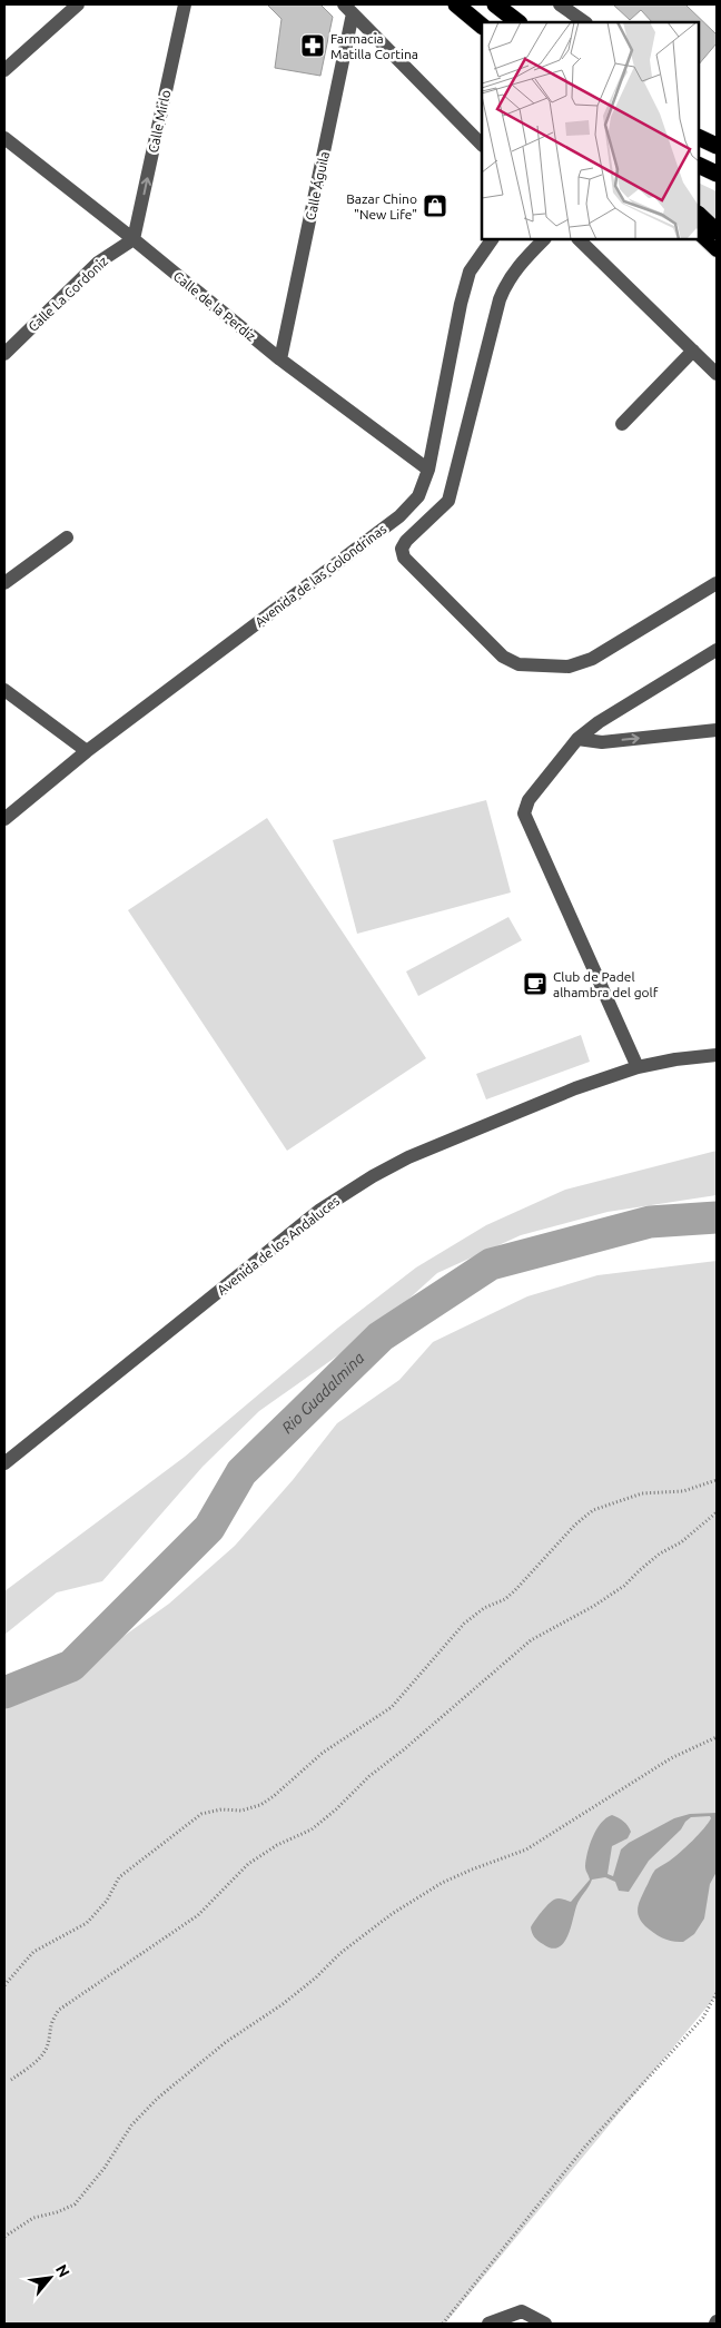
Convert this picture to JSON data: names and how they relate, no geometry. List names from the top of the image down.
{
  "streets": {
    "street": [
      "Calle Mirlo",
      "Calle Águila",
      "Calle La Cordoniz",
      "Calle de la Perdiz",
      "Avenida de las Golondrinas",
      "Avenida de los Andaluces"
    ]
  },
  "crossings": [
    ["Calle Mirlo", "Calle La Cordoniz"],
    ["Calle Mirlo", "Calle de la Perdiz"],
    ["Calle Águila", "Calle de la Perdiz"],
    ["Calle La Cordoniz", "Calle de la Perdiz"],
    ["Calle de la Perdiz", "Avenida de las Golondrinas"]
  ],
  "one_way": ["Calle Mirlo"],
  "water": ["Rio Guadalmina"],
  "places": {
    "pharmacy": ["Farmacia Matilla Cortina"],
    "shop": ["Bazar Chino \"New Life\""],
    "cafe": ["Club de Padel alhambra del golf"]
  },
  "north": "top right"
}
